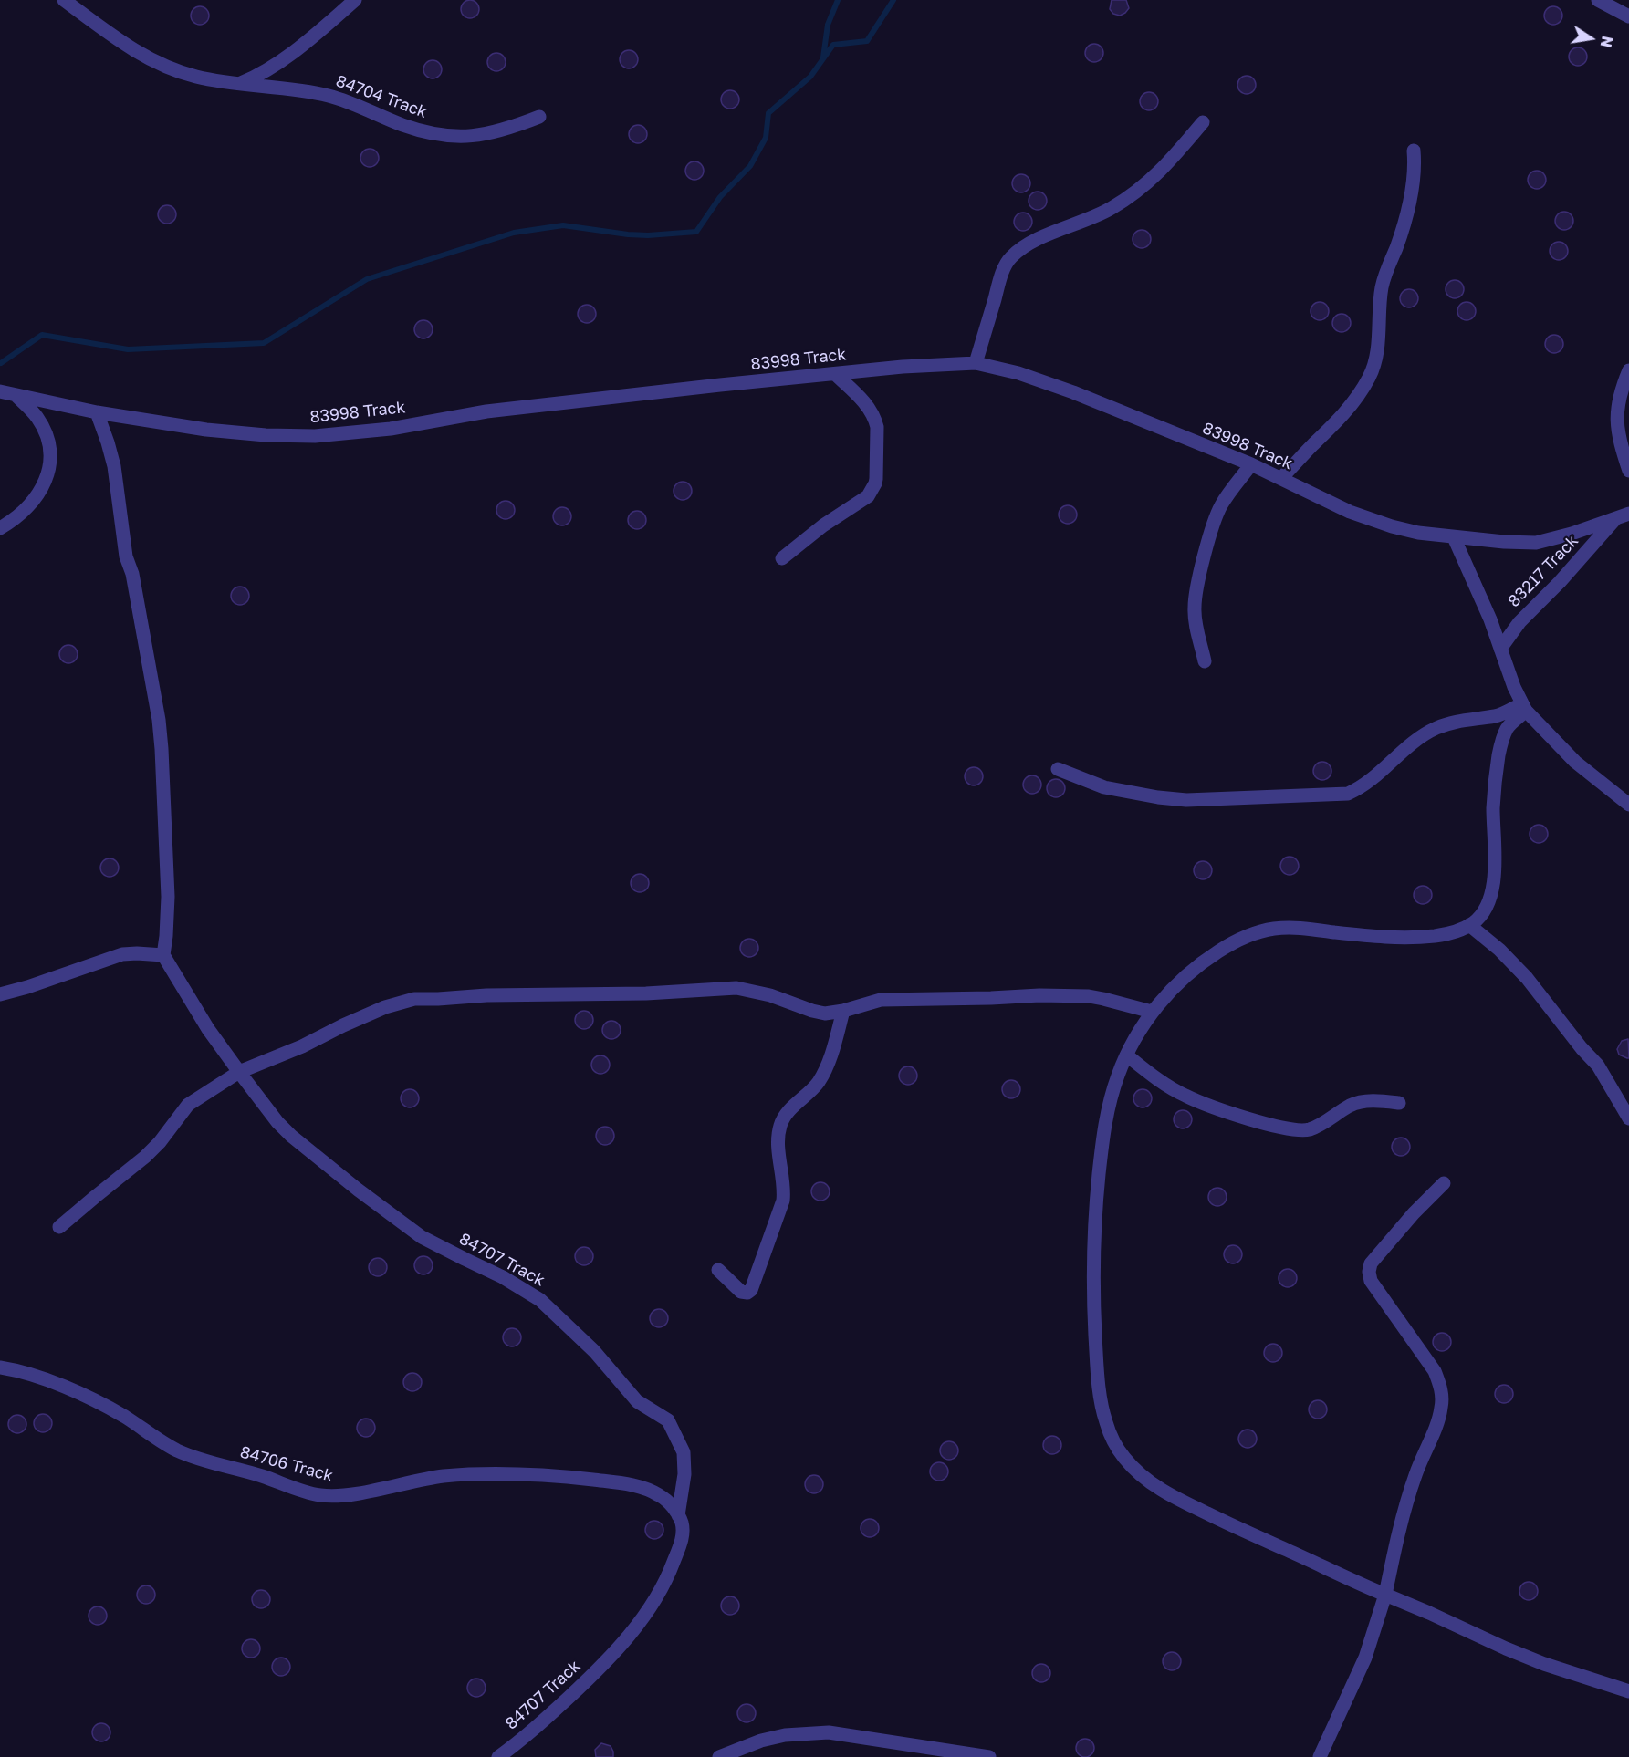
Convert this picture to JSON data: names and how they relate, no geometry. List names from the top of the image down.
{
  "streets": {
    "street": [
      "84704 Track",
      "83998 Track",
      "83217 Track",
      "84707 Track",
      "84706 Track"
    ]
  },
  "crossings": [
    ["83998 Track", "83217 Track"],
    ["84707 Track", "84706 Track"]
  ],
  "north": "right"
}
